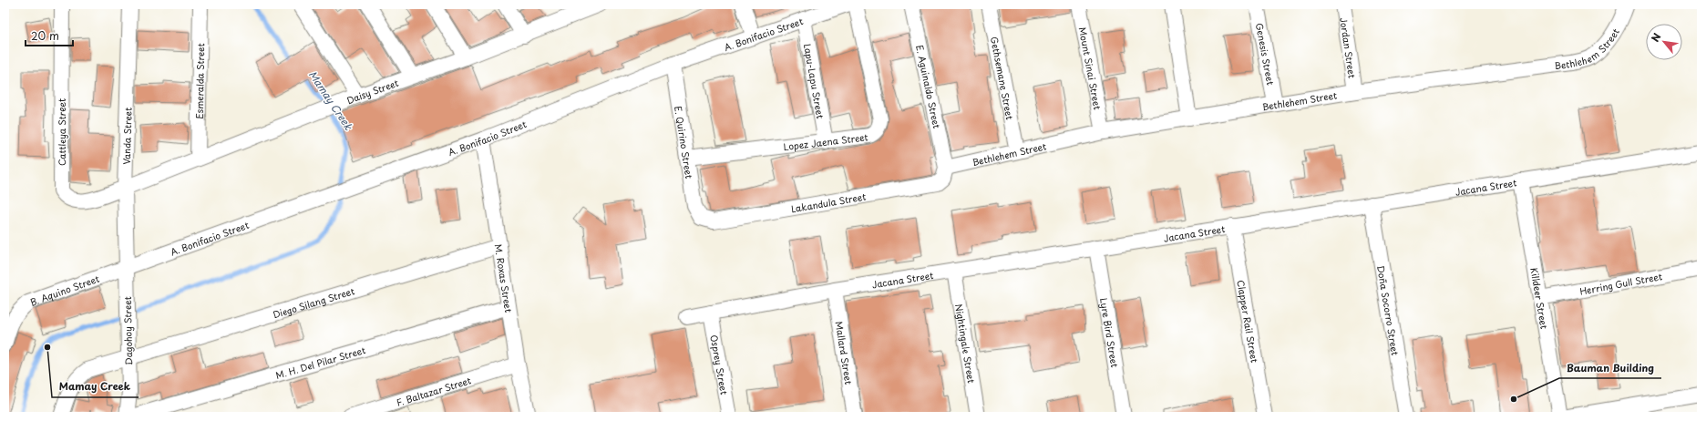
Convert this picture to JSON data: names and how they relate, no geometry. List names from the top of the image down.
{
  "streets": {
    "street": [
      "A. Bonifacio Street",
      "Bethlehem Street",
      "Jordan Street",
      "Genesis Street",
      "Mount Sinai Street",
      "Gethsemane Street",
      "Esmeralda Street",
      "Lapu-Lapu Street",
      "E. Aguinaldo Street",
      "Daisy Street",
      "Cattleya Street",
      "Vanda Street",
      "Lopez Jaena Street",
      "E. Quirino Street",
      "Jacana Street",
      "Lakandula Street",
      "M. Roxas Street",
      "Herring Gull Street",
      "B. Aquino Street",
      "Killdeer Street",
      "Diego Silang Street",
      "Doña Socorro Street",
      "Clapper Rail Street",
      "Dagohoy Street",
      "Lyre Bird Street",
      "Nightingale Street",
      "Mallard Street",
      "M. H. Del Pilar Street",
      "Osprey Street",
      "F. Baltazar Street"
    ]
  },
  "crossings": [
    ["A. Bonifacio Street", "Lapu-Lapu Street"],
    ["A. Bonifacio Street", "Vanda Street"],
    ["A. Bonifacio Street", "E. Quirino Street"],
    ["A. Bonifacio Street", "M. Roxas Street"],
    ["A. Bonifacio Street", "B. Aquino Street"],
    ["A. Bonifacio Street", "Dagohoy Street"],
    ["Bethlehem Street", "Jordan Street"],
    ["Bethlehem Street", "Genesis Street"],
    ["Bethlehem Street", "Mount Sinai Street"],
    ["Bethlehem Street", "Gethsemane Street"],
    ["Bethlehem Street", "E. Aguinaldo Street"],
    ["Bethlehem Street", "Lakandula Street"],
    ["Esmeralda Street", "Daisy Street"],
    ["Lapu-Lapu Street", "Lopez Jaena Street"],
    ["E. Aguinaldo Street", "Lakandula Street"],
    ["Daisy Street", "Cattleya Street"],
    ["Daisy Street", "Vanda Street"],
    ["Cattleya Street", "Vanda Street"],
    ["Vanda Street", "B. Aquino Street"],
    ["Vanda Street", "Dagohoy Street"],
    ["Lopez Jaena Street", "E. Quirino Street"],
    ["E. Quirino Street", "Lakandula Street"],
    ["Jacana Street", "Killdeer Street"],
    ["Jacana Street", "Doña Socorro Street"],
    ["Jacana Street", "Clapper Rail Street"],
    ["Jacana Street", "Lyre Bird Street"],
    ["Jacana Street", "Nightingale Street"],
    ["Jacana Street", "Mallard Street"],
    ["Jacana Street", "Osprey Street"],
    ["M. Roxas Street", "Diego Silang Street"],
    ["M. Roxas Street", "M. H. Del Pilar Street"],
    ["M. Roxas Street", "F. Baltazar Street"],
    ["Herring Gull Street", "Killdeer Street"],
    ["B. Aquino Street", "Dagohoy Street"],
    ["Diego Silang Street", "Dagohoy Street"]
  ],
  "water": ["Mamay Creek"],
  "places": ["Mamay Creek", "Bauman Building"],
  "scale_bar": "20 m",
  "north": "top left"
}
